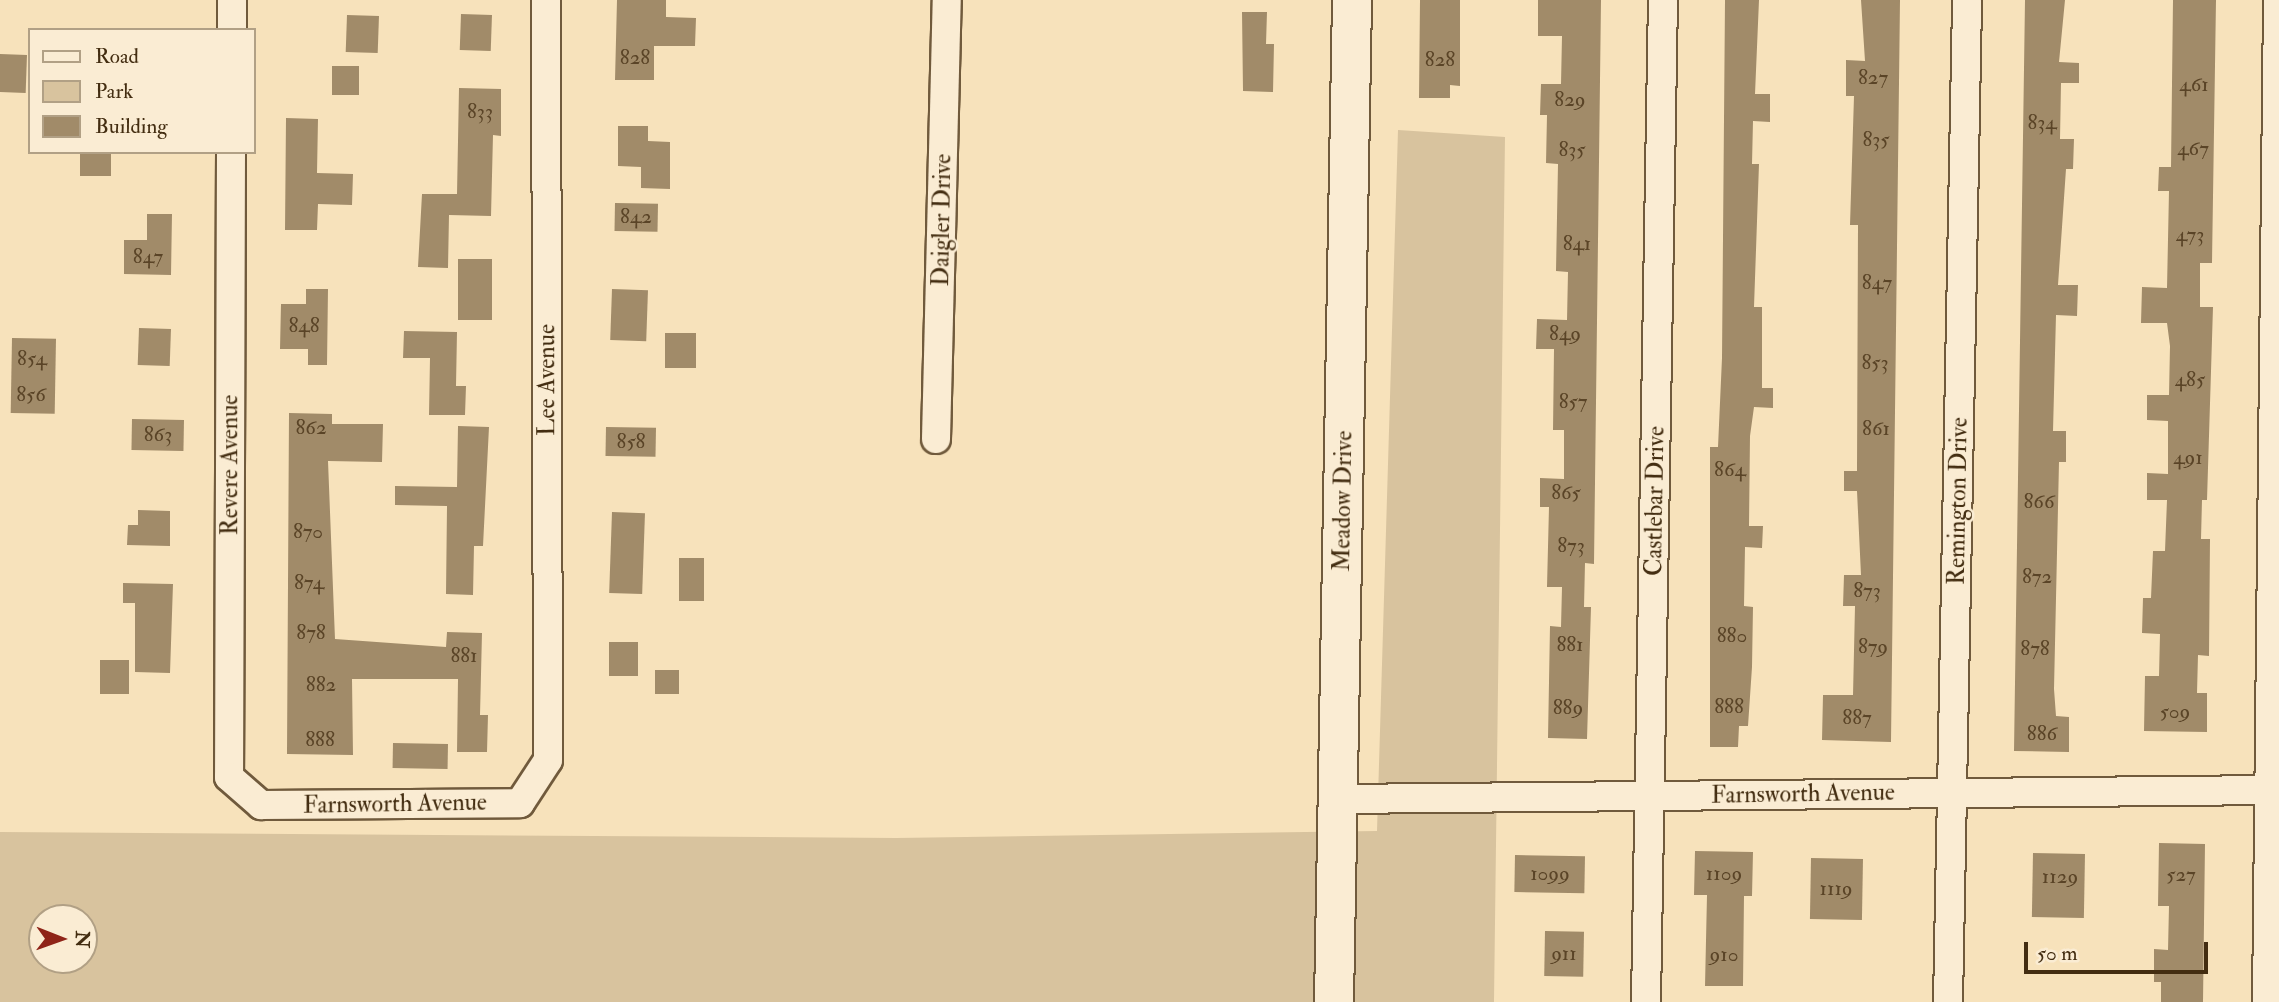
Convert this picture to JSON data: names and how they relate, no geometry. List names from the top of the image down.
{
  "streets": {
    "street": [
      "Daigler Drive",
      "Lee Avenue",
      "Revere Avenue",
      "Meadow Drive",
      "Castlebar Drive",
      "Remington Drive",
      "Farnsworth Avenue"
    ]
  },
  "crossings": [
    ["Lee Avenue", "Farnsworth Avenue"],
    ["Revere Avenue", "Farnsworth Avenue"],
    ["Meadow Drive", "Farnsworth Avenue"],
    ["Castlebar Drive", "Farnsworth Avenue"],
    ["Remington Drive", "Farnsworth Avenue"]
  ],
  "house_numbers": [
    "828",
    "828",
    "827",
    "461",
    "829",
    "833",
    "834",
    "835",
    "467",
    "835",
    "842",
    "473",
    "841",
    "847",
    "847",
    "848",
    "849",
    "854",
    "853",
    "485",
    "856",
    "857",
    "862",
    "861",
    "863",
    "858",
    "491",
    "864",
    "865",
    "866",
    "870",
    "873",
    "872",
    "874",
    "873",
    "878",
    "880",
    "881",
    "879",
    "878",
    "881",
    "882",
    "888",
    "889",
    "509",
    "887",
    "886",
    "888",
    "1099",
    "1109",
    "527",
    "1129",
    "1119",
    "911",
    "910"
  ],
  "legend": ["Road", "Park", "Building"],
  "scale_bar": "50 m",
  "north": "right"
}
